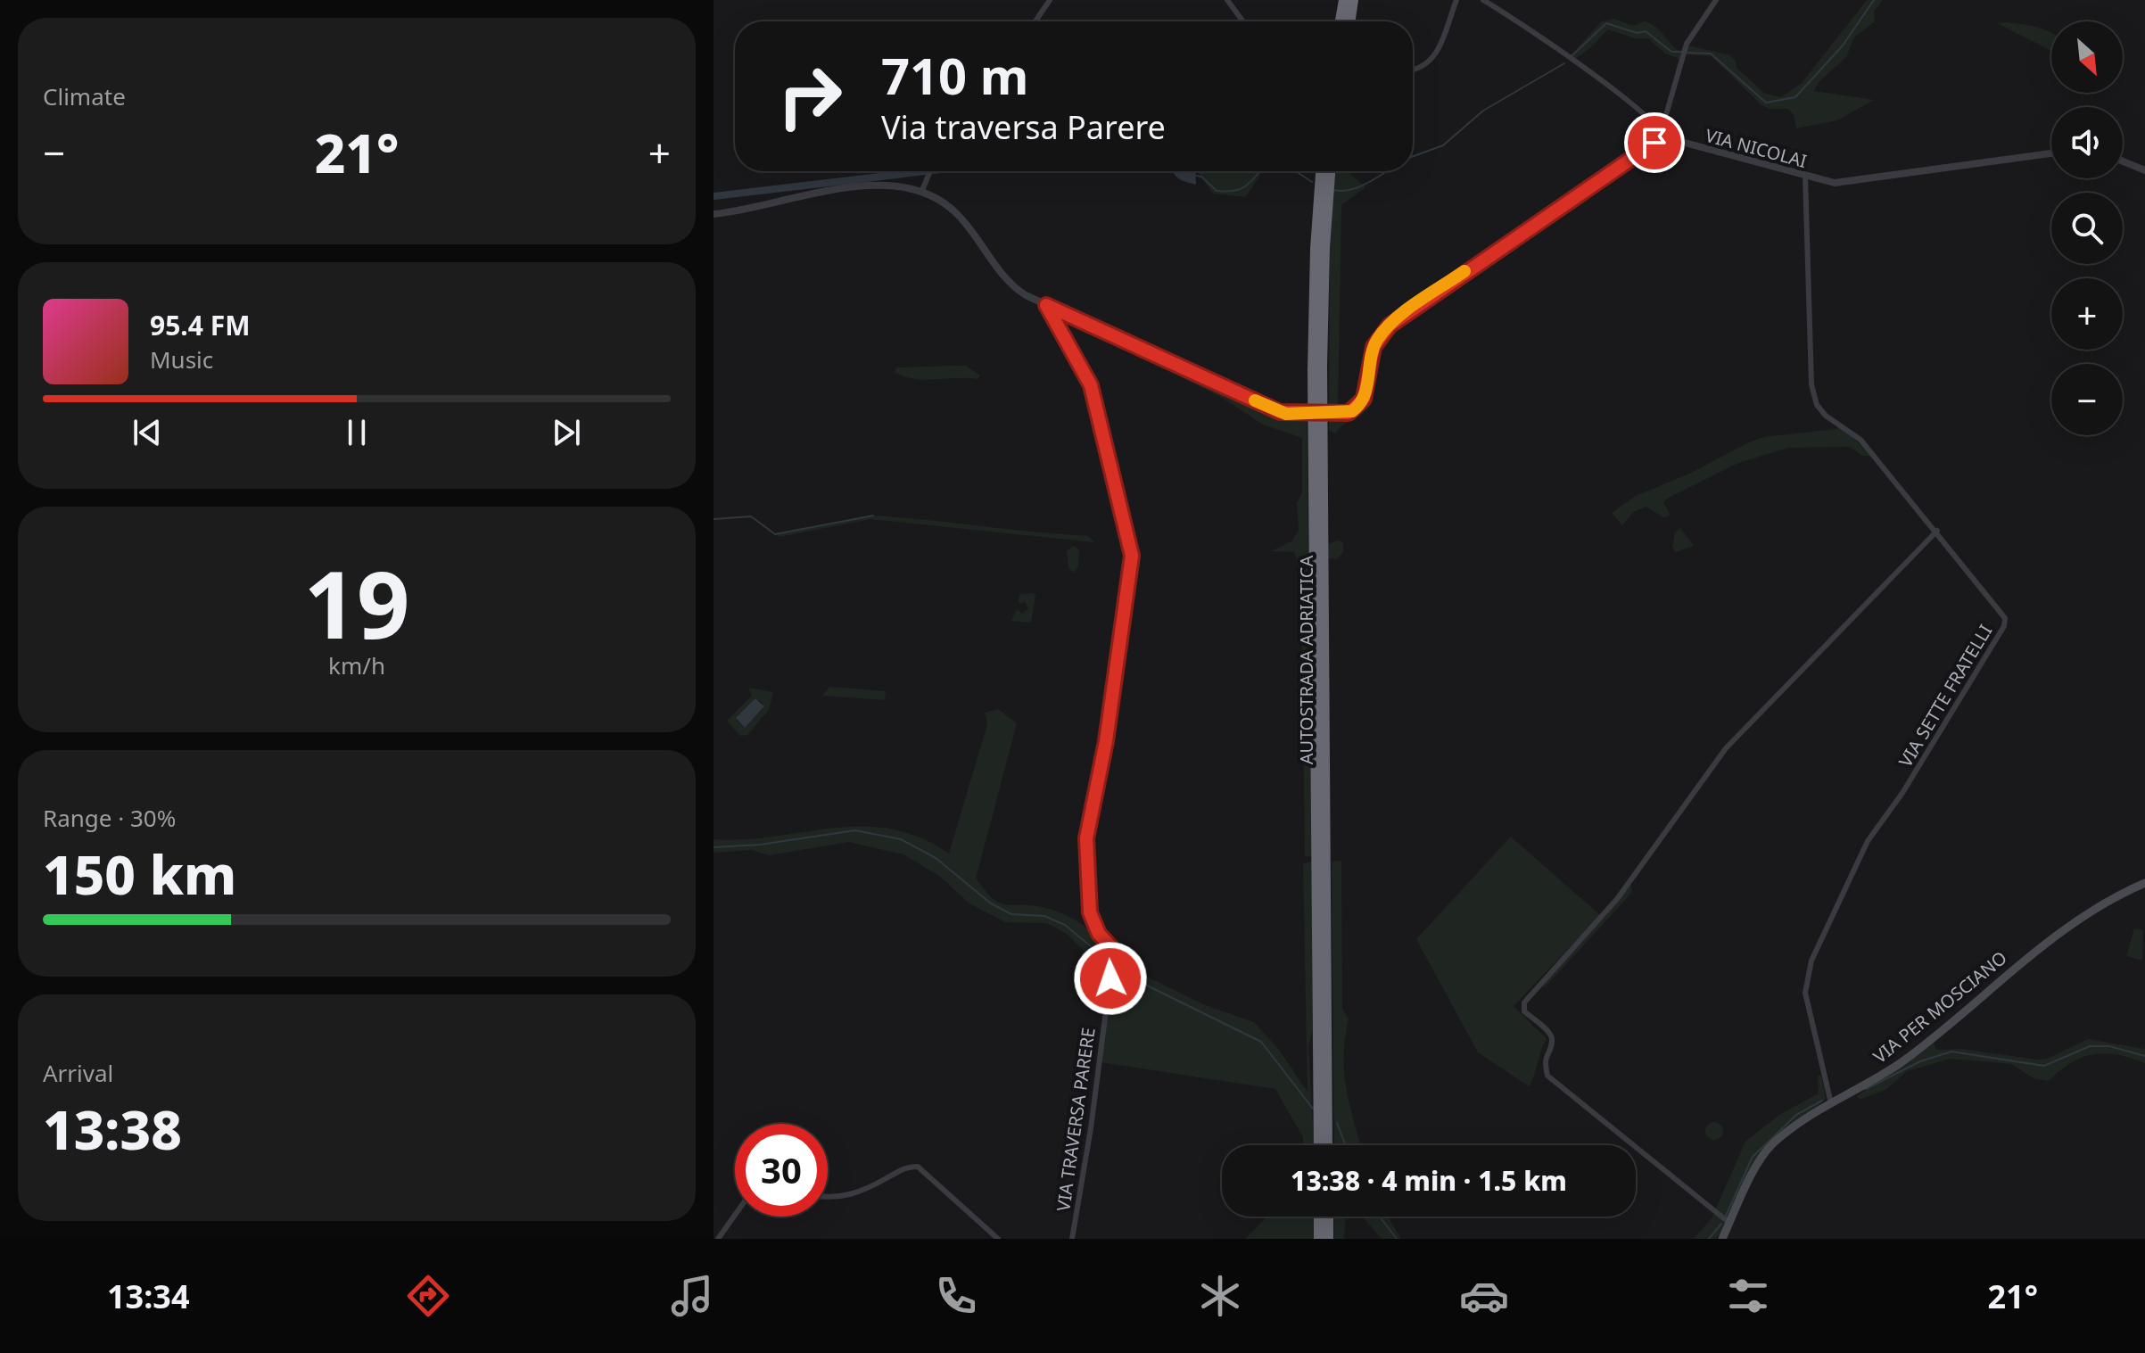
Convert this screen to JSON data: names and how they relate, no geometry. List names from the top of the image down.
{
  "streets": {
    "highway": ["AUTOSTRADA ADRIATICA"],
    "main road": ["VIA PER MOSCIANO"],
    "street": ["VIA NICOLAI", "VIA SETTE FRATELLI", "VIA TRAVERSA PARERE"]
  },
  "crossings": [
    ["VIA NICOLAI", "VIA SETTE FRATELLI"],
    ["VIA SETTE FRATELLI", "VIA PER MOSCIANO"]
  ],
  "north": "bottom right",
  "page": {
    "tile": [
      "Climate",
      ["19", "km/h"],
      ["Range · 30%", "150 km"],
      ["Arrival", "13:38"]
    ],
    "map_buttons": ["+", "−"],
    "turn": ["710 m", "Via traversa Parere"],
    "heat": ["−", "21°", "+"],
    "song": ["95.4 FM", "Music"],
    "limit": "30",
    "trip": "13:38 · 4 min · 1.5 km",
    "tabs": ["13:34", "21°"]
  }
}
